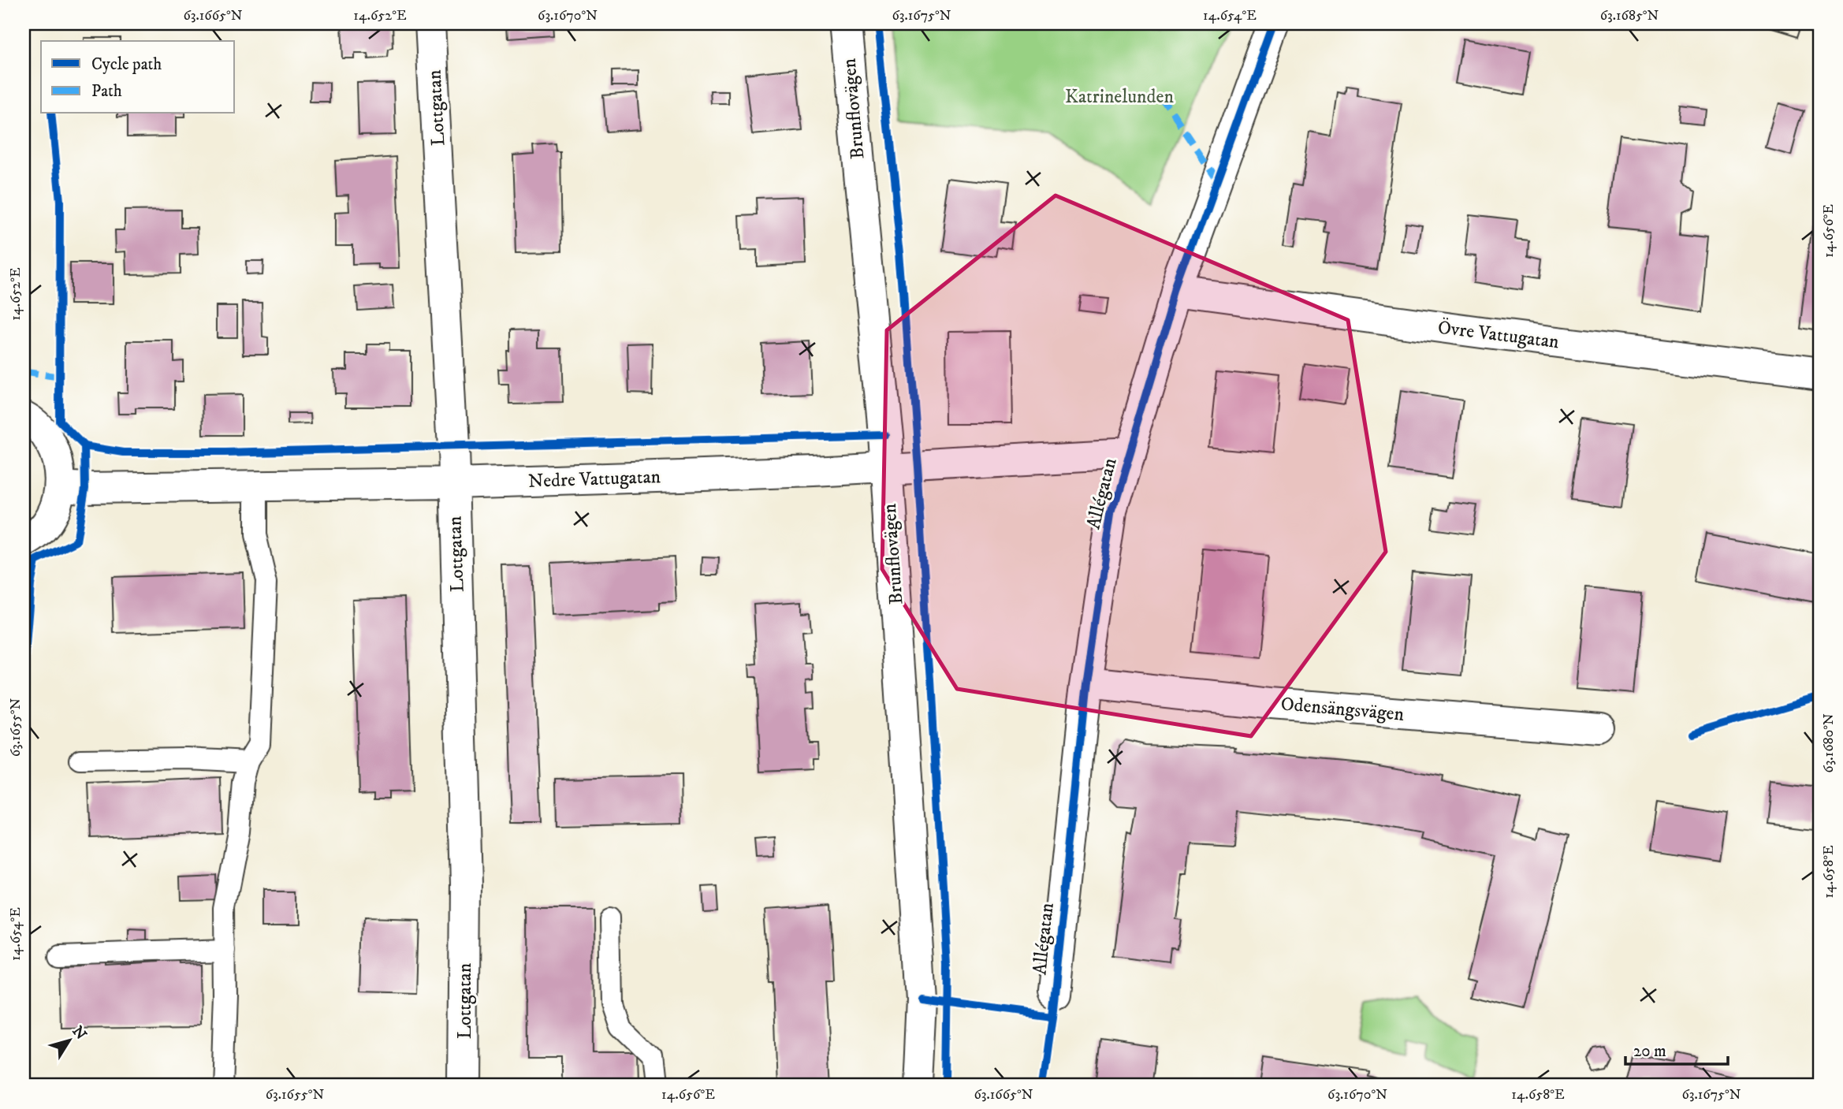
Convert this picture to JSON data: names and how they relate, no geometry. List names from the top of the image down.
{
  "streets": {
    "street": [
      "Lottgatan",
      "Brunflovägen",
      "Övre Vattugatan",
      "Nedre Vattugatan",
      "Allégatan",
      "Odensängsvägen"
    ]
  },
  "crossings": [
    ["Lottgatan", "Nedre Vattugatan"],
    ["Brunflovägen", "Nedre Vattugatan"],
    ["Övre Vattugatan", "Allégatan"],
    ["Nedre Vattugatan", "Allégatan"],
    ["Allégatan", "Odensängsvägen"]
  ],
  "parks": ["Katrinelunden"],
  "legend": ["Cycle path", "Path"],
  "scale_bar": "20 m",
  "north": "top right",
  "coordinates": [
    "63.1665°N",
    "14.652°E",
    "63.1670°N",
    "63.1675°N",
    "14.654°E",
    "63.1685°N",
    "14.656°E",
    "63.1655°N",
    "63.1680°N",
    "14.658°E"
  ]
}
